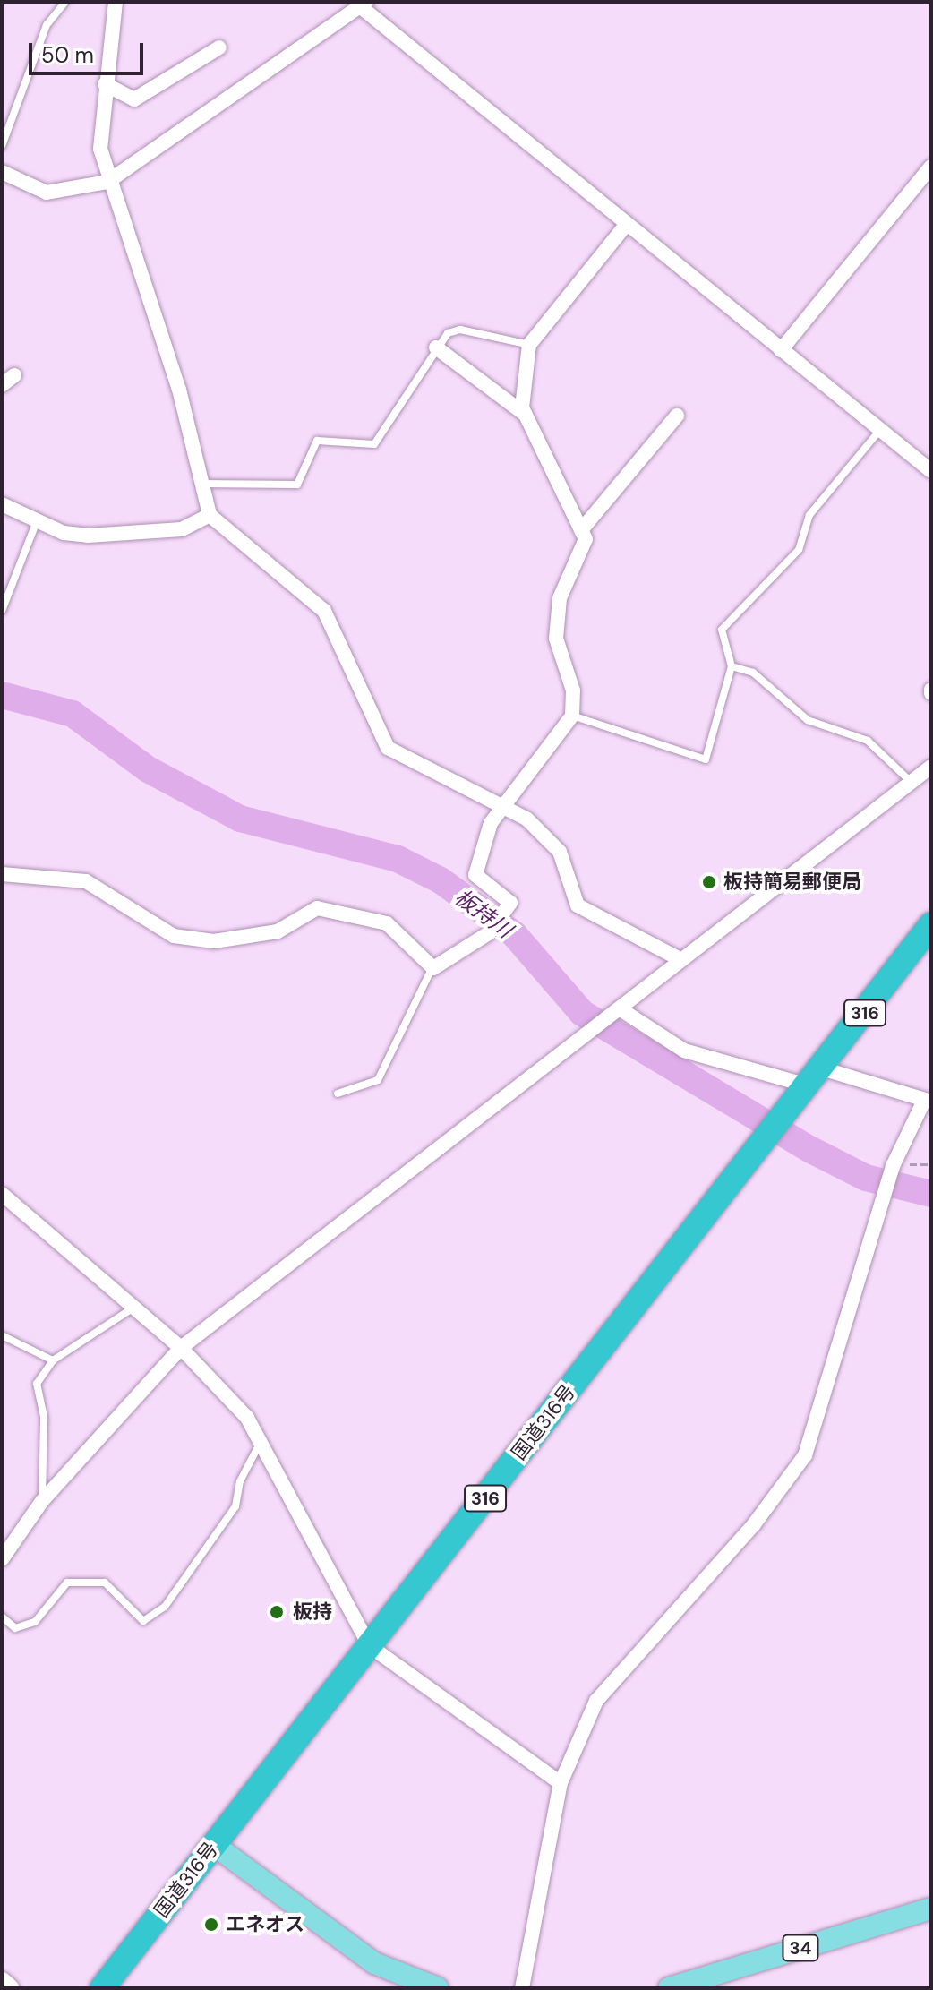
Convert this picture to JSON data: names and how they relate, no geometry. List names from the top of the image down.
{
  "streets": {
    "highway": ["316", "国道316号"],
    "main road": ["34"]
  },
  "water": ["板持川"],
  "places": ["板持簡易郵便局", "板持", "エネオス"],
  "scale_bar": "50 m"
}
